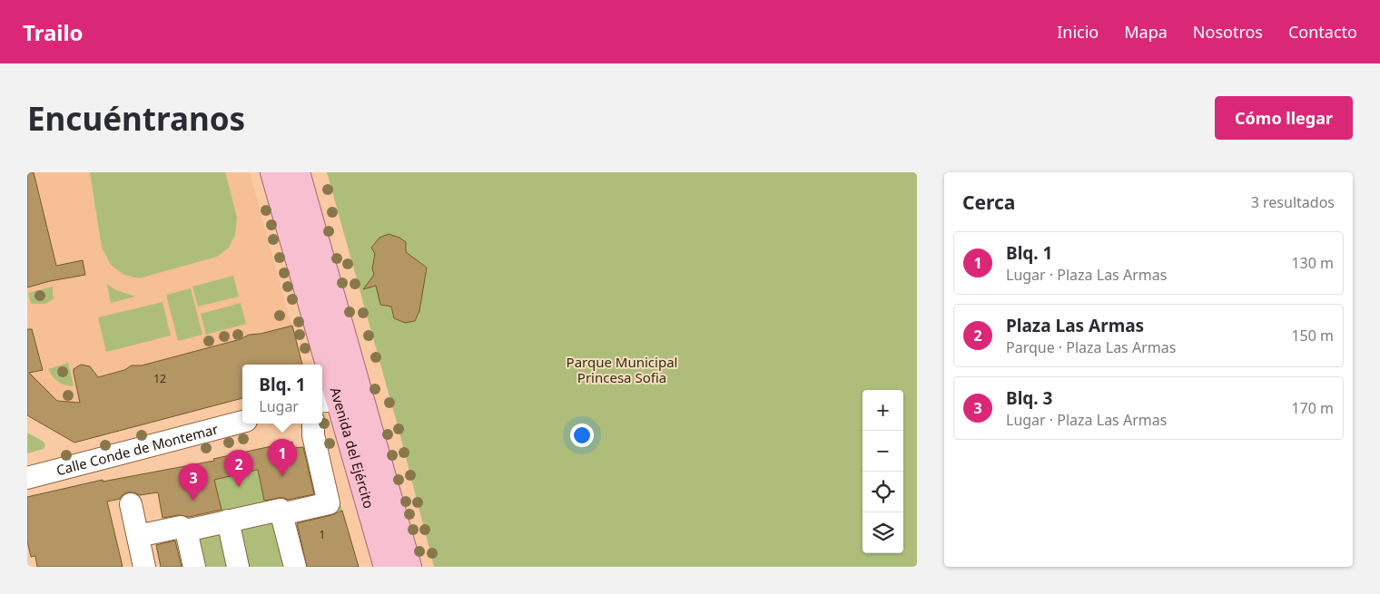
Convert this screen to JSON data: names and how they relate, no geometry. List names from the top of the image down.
{
  "streets": {
    "main road": ["Avenida del Ejército"],
    "street": ["Calle Conde de Montemar"]
  },
  "parks": ["Parque Municipal Princesa Sofia"],
  "house_numbers": ["12", "1"],
  "page": {
    "header": "Trailo",
    "nav": [
      "Inicio",
      "Mapa",
      "Nosotros",
      "Contacto"
    ],
    "buttons": "Cómo llegar",
    "title": "Encuéntranos",
    "heading": ["Cerca", "3 resultados"],
    "list": [
      {
        "mark": "1",
        "name": "Blq. 1",
        "note": "Lugar · Plaza Las Armas",
        "value": "130 m"
      },
      {
        "mark": "2",
        "name": "Plaza Las Armas",
        "note": "Parque · Plaza Las Armas",
        "value": "150 m"
      },
      {
        "mark": "3",
        "name": "Blq. 3",
        "note": "Lugar · Plaza Las Armas",
        "value": "170 m"
      }
    ],
    "popup": ["Blq. 1", "Lugar"],
    "map_buttons": ["+", "−"],
    "pins": ["1", "2", "3"]
  }
}
